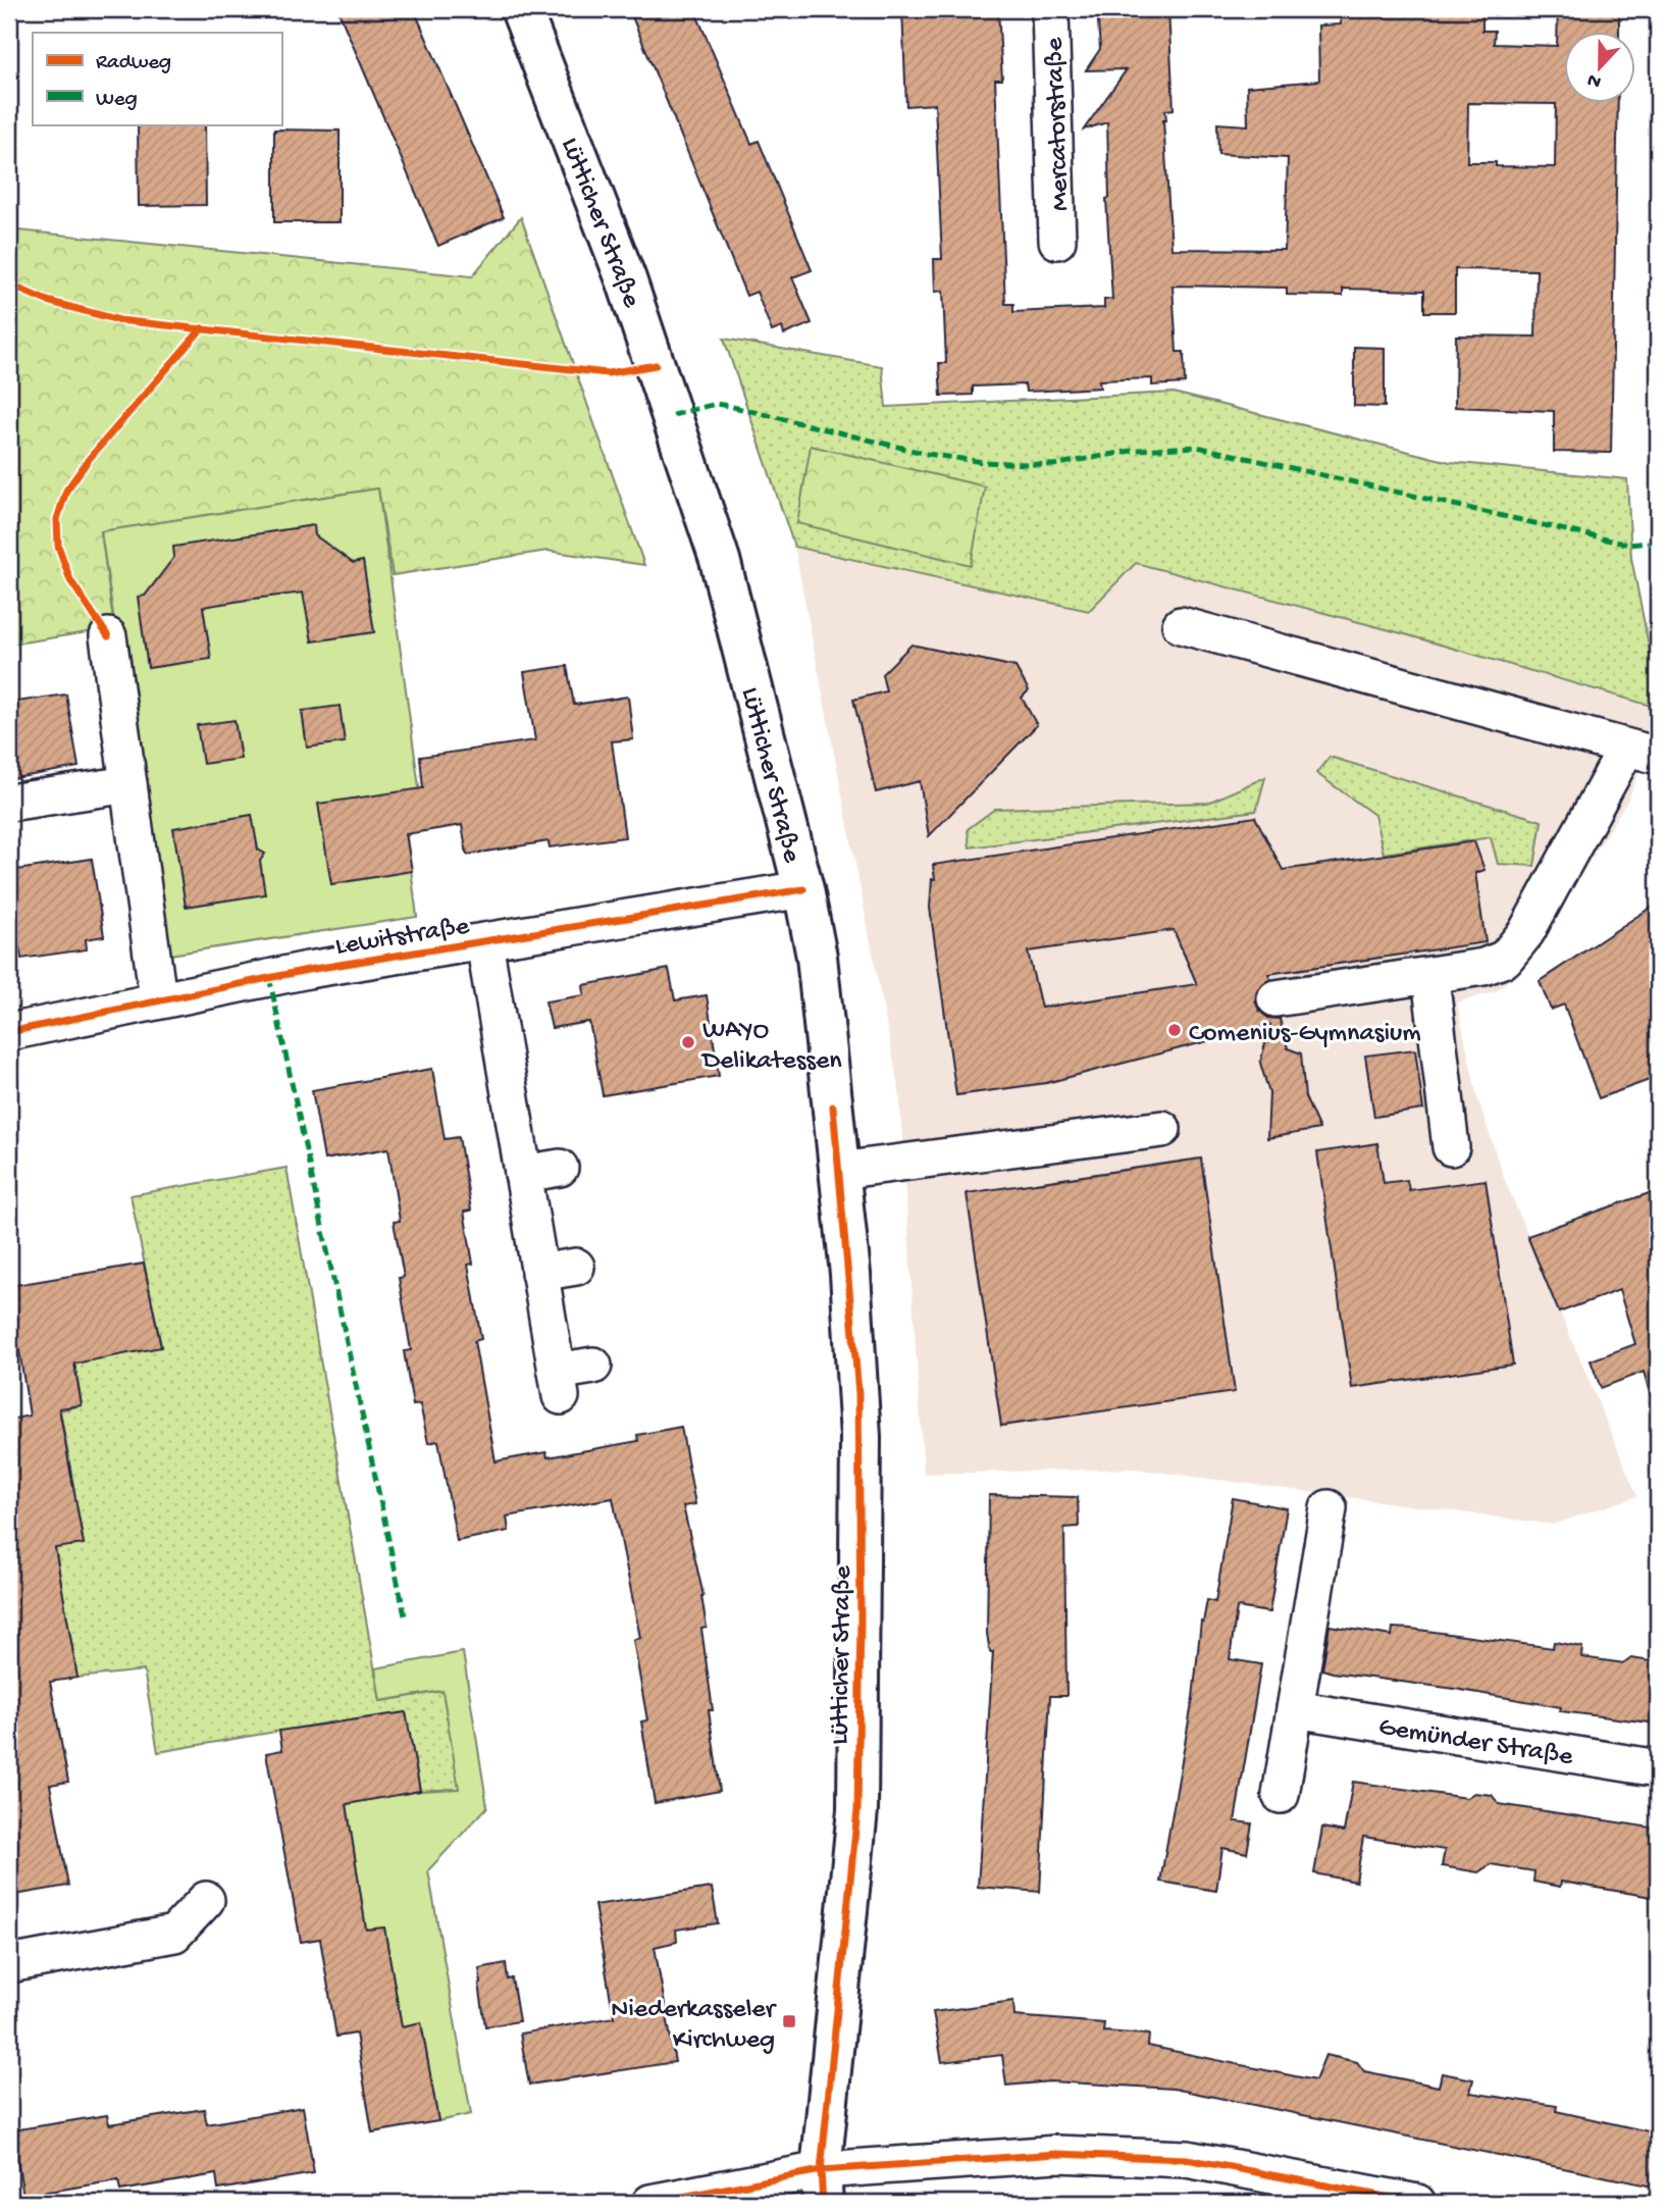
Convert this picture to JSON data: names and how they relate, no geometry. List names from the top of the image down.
{
  "streets": {
    "main road": ["Lütticher Straße"],
    "street": ["Mercatorstraße", "Lewitstraße", "Gemünder Straße"]
  },
  "crossings": [
    ["Lütticher Straße", "Lewitstraße"]
  ],
  "places": {
    "other": ["Comenius-Gymnasium", "WAYO Delikatessen"],
    "transit": ["Niederkasseler Kirchweg"]
  },
  "legend": ["Radweg", "Weg"],
  "north": "bottom"
}
